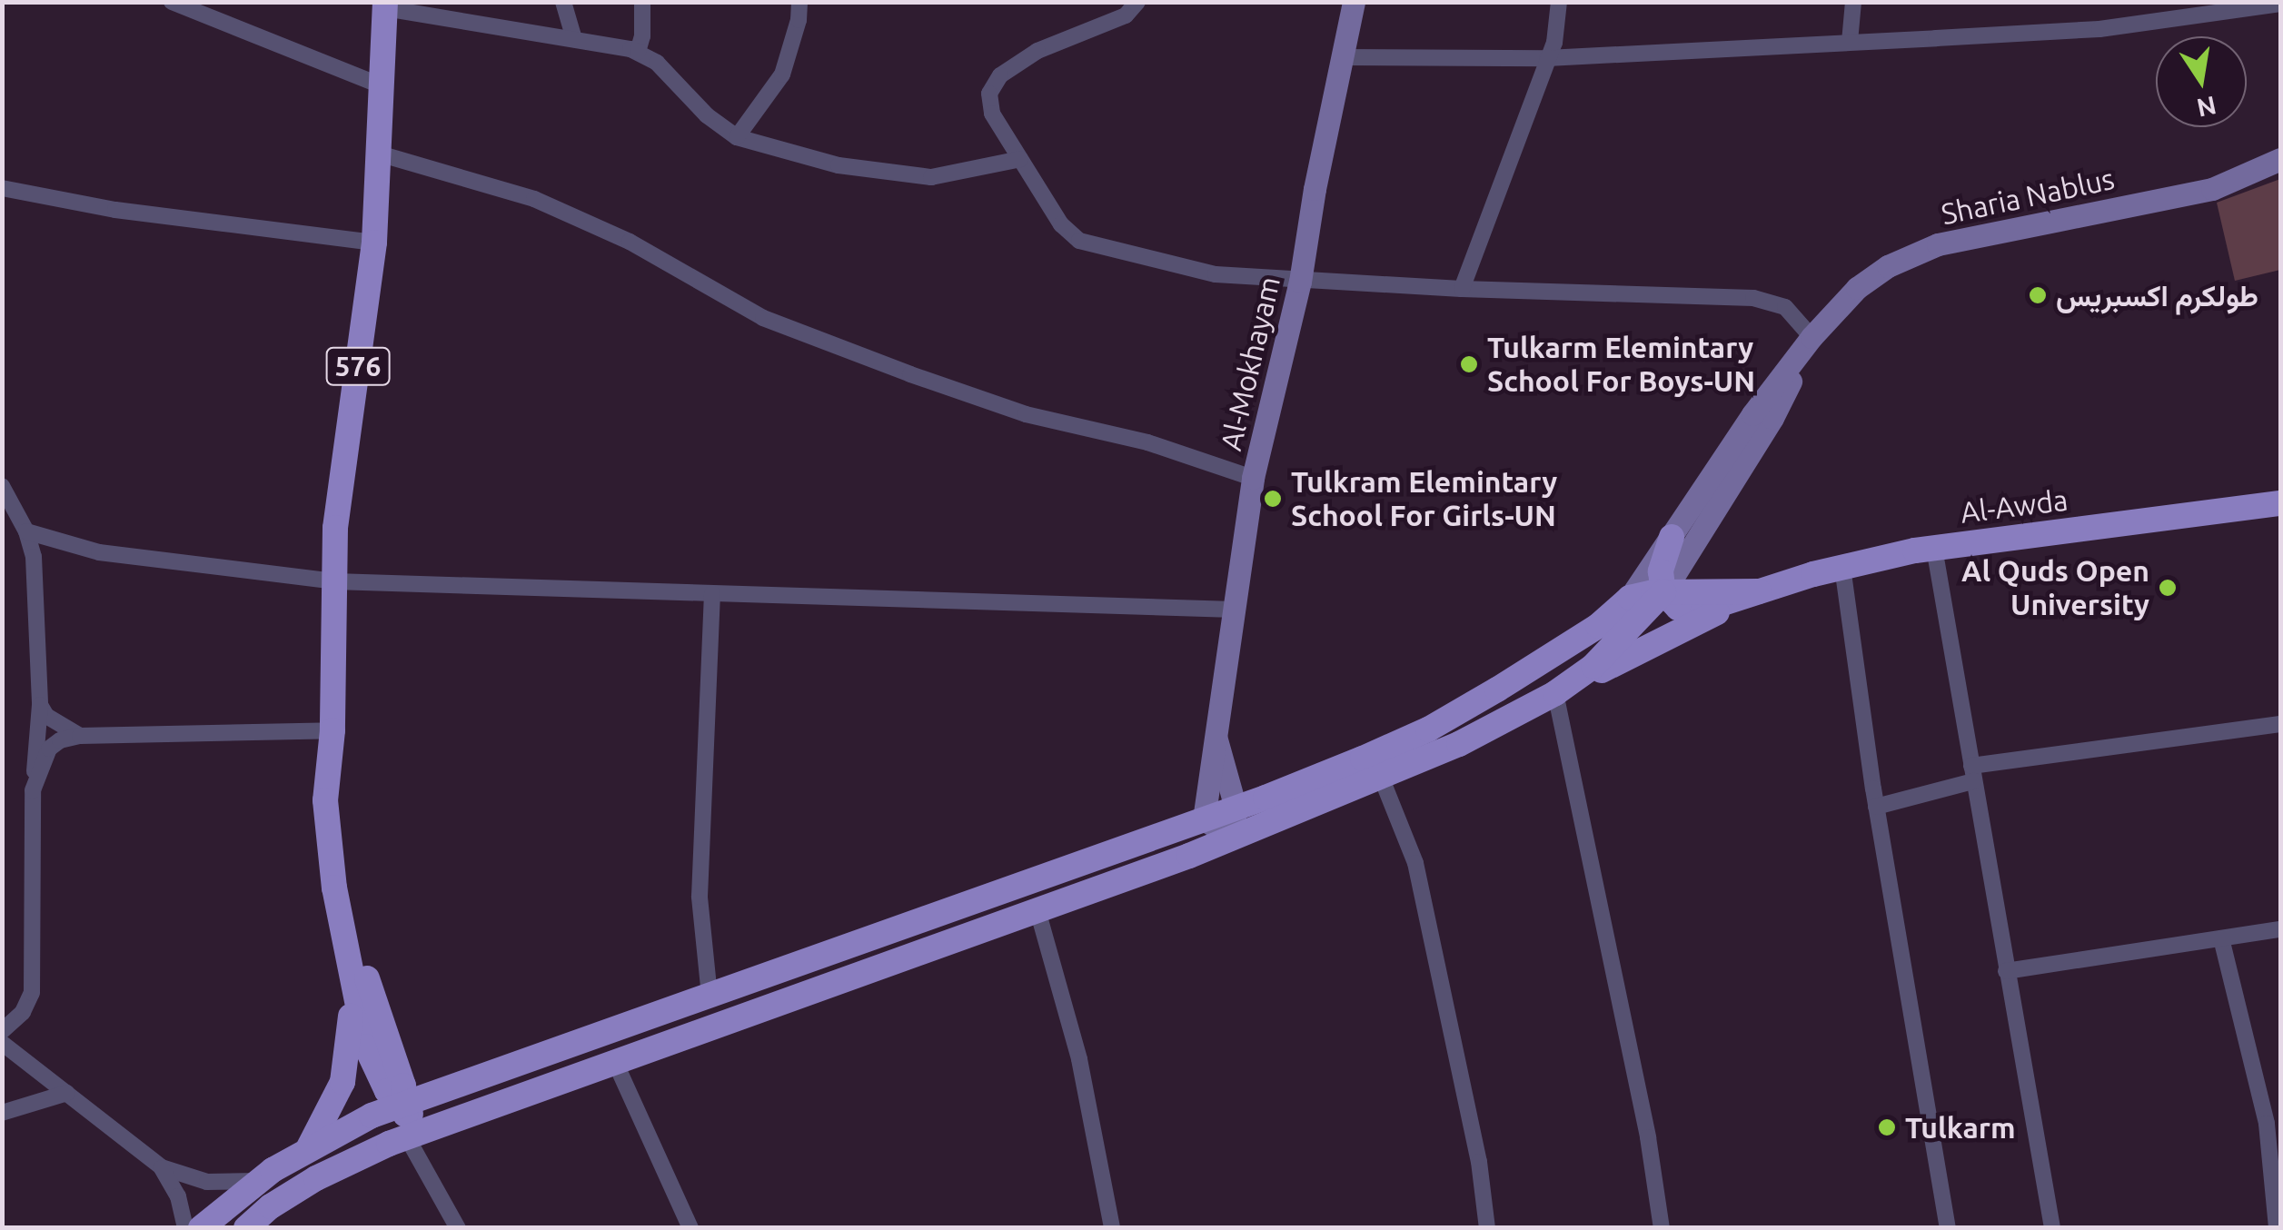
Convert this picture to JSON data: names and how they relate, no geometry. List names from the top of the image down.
{
  "streets": {
    "main road": ["576", "Al-Awda"],
    "street": ["Sharia Nablus", "Al-Mokhayam"]
  },
  "places": [
    "طولكرم اكسبريس",
    "Tulkarm Elemintary School For Boys-UN",
    "Tulkram Elemintary School For Girls-UN",
    "Al Quds Open University",
    "Tulkarm"
  ],
  "north": "bottom"
}
